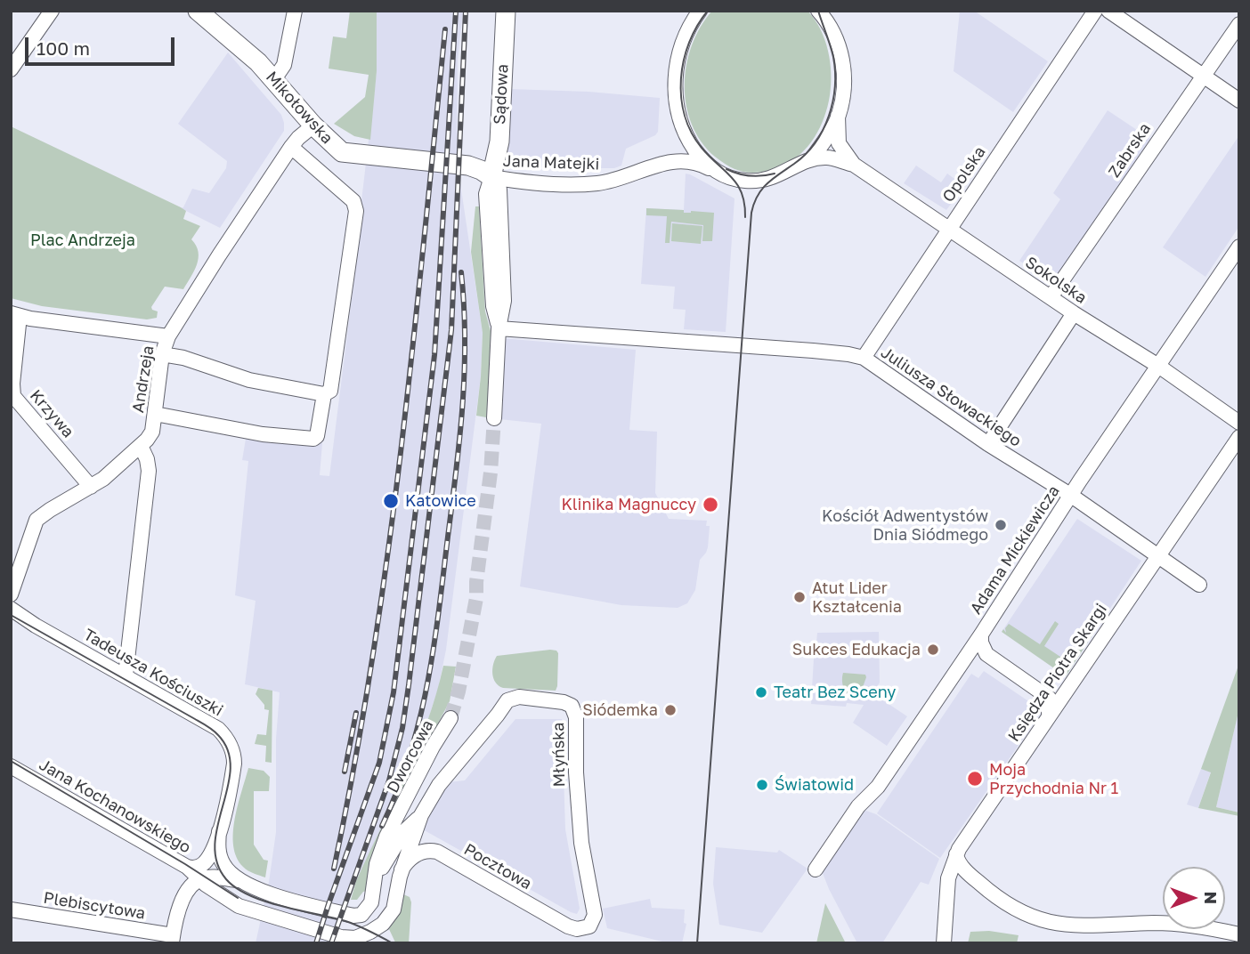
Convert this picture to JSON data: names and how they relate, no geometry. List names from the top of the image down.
{
  "streets": {
    "main road": ["Sądowa", "Mikołowska"],
    "street": [
      "Zabrska",
      "Jana Matejki",
      "Opolska",
      "Sokolska",
      "Andrzeja",
      "Juliusza Słowackiego",
      "Krzywa",
      "Adama Mickiewicza",
      "Tadeusza Kościuszki",
      "Księdza Piotra Skargi",
      "Młyńska",
      "Dworcowa",
      "Jana Kochanowskiego",
      "Pocztowa",
      "Plebiscytowa"
    ]
  },
  "crossings": [
    ["Sądowa", "Mikołowska"],
    ["Sądowa", "Jana Matejki"],
    ["Mikołowska", "Jana Matejki"],
    ["Mikołowska", "Andrzeja"],
    ["Zabrska", "Sokolska"],
    ["Jana Matejki", "Sokolska"],
    ["Opolska", "Sokolska"],
    ["Opolska", "Juliusza Słowackiego"],
    ["Sokolska", "Adama Mickiewicza"],
    ["Juliusza Słowackiego", "Adama Mickiewicza"],
    ["Juliusza Słowackiego", "Księdza Piotra Skargi"],
    ["Tadeusza Kościuszki", "Dworcowa"],
    ["Tadeusza Kościuszki", "Jana Kochanowskiego"],
    ["Młyńska", "Dworcowa"],
    ["Młyńska", "Pocztowa"]
  ],
  "parks": ["Plac Andrzeja"],
  "places": [
    "Katowice",
    "Klinika Magnuccy",
    "Kościół Adwentystów Dnia Siódmego",
    "Atut Lider Kształcenia",
    "Sukces Edukacja",
    "Teatr Bez Sceny",
    "Siódemka",
    "Moja Przychodnia Nr 1",
    "Światowid"
  ],
  "scale_bar": "100 m",
  "north": "right"
}
